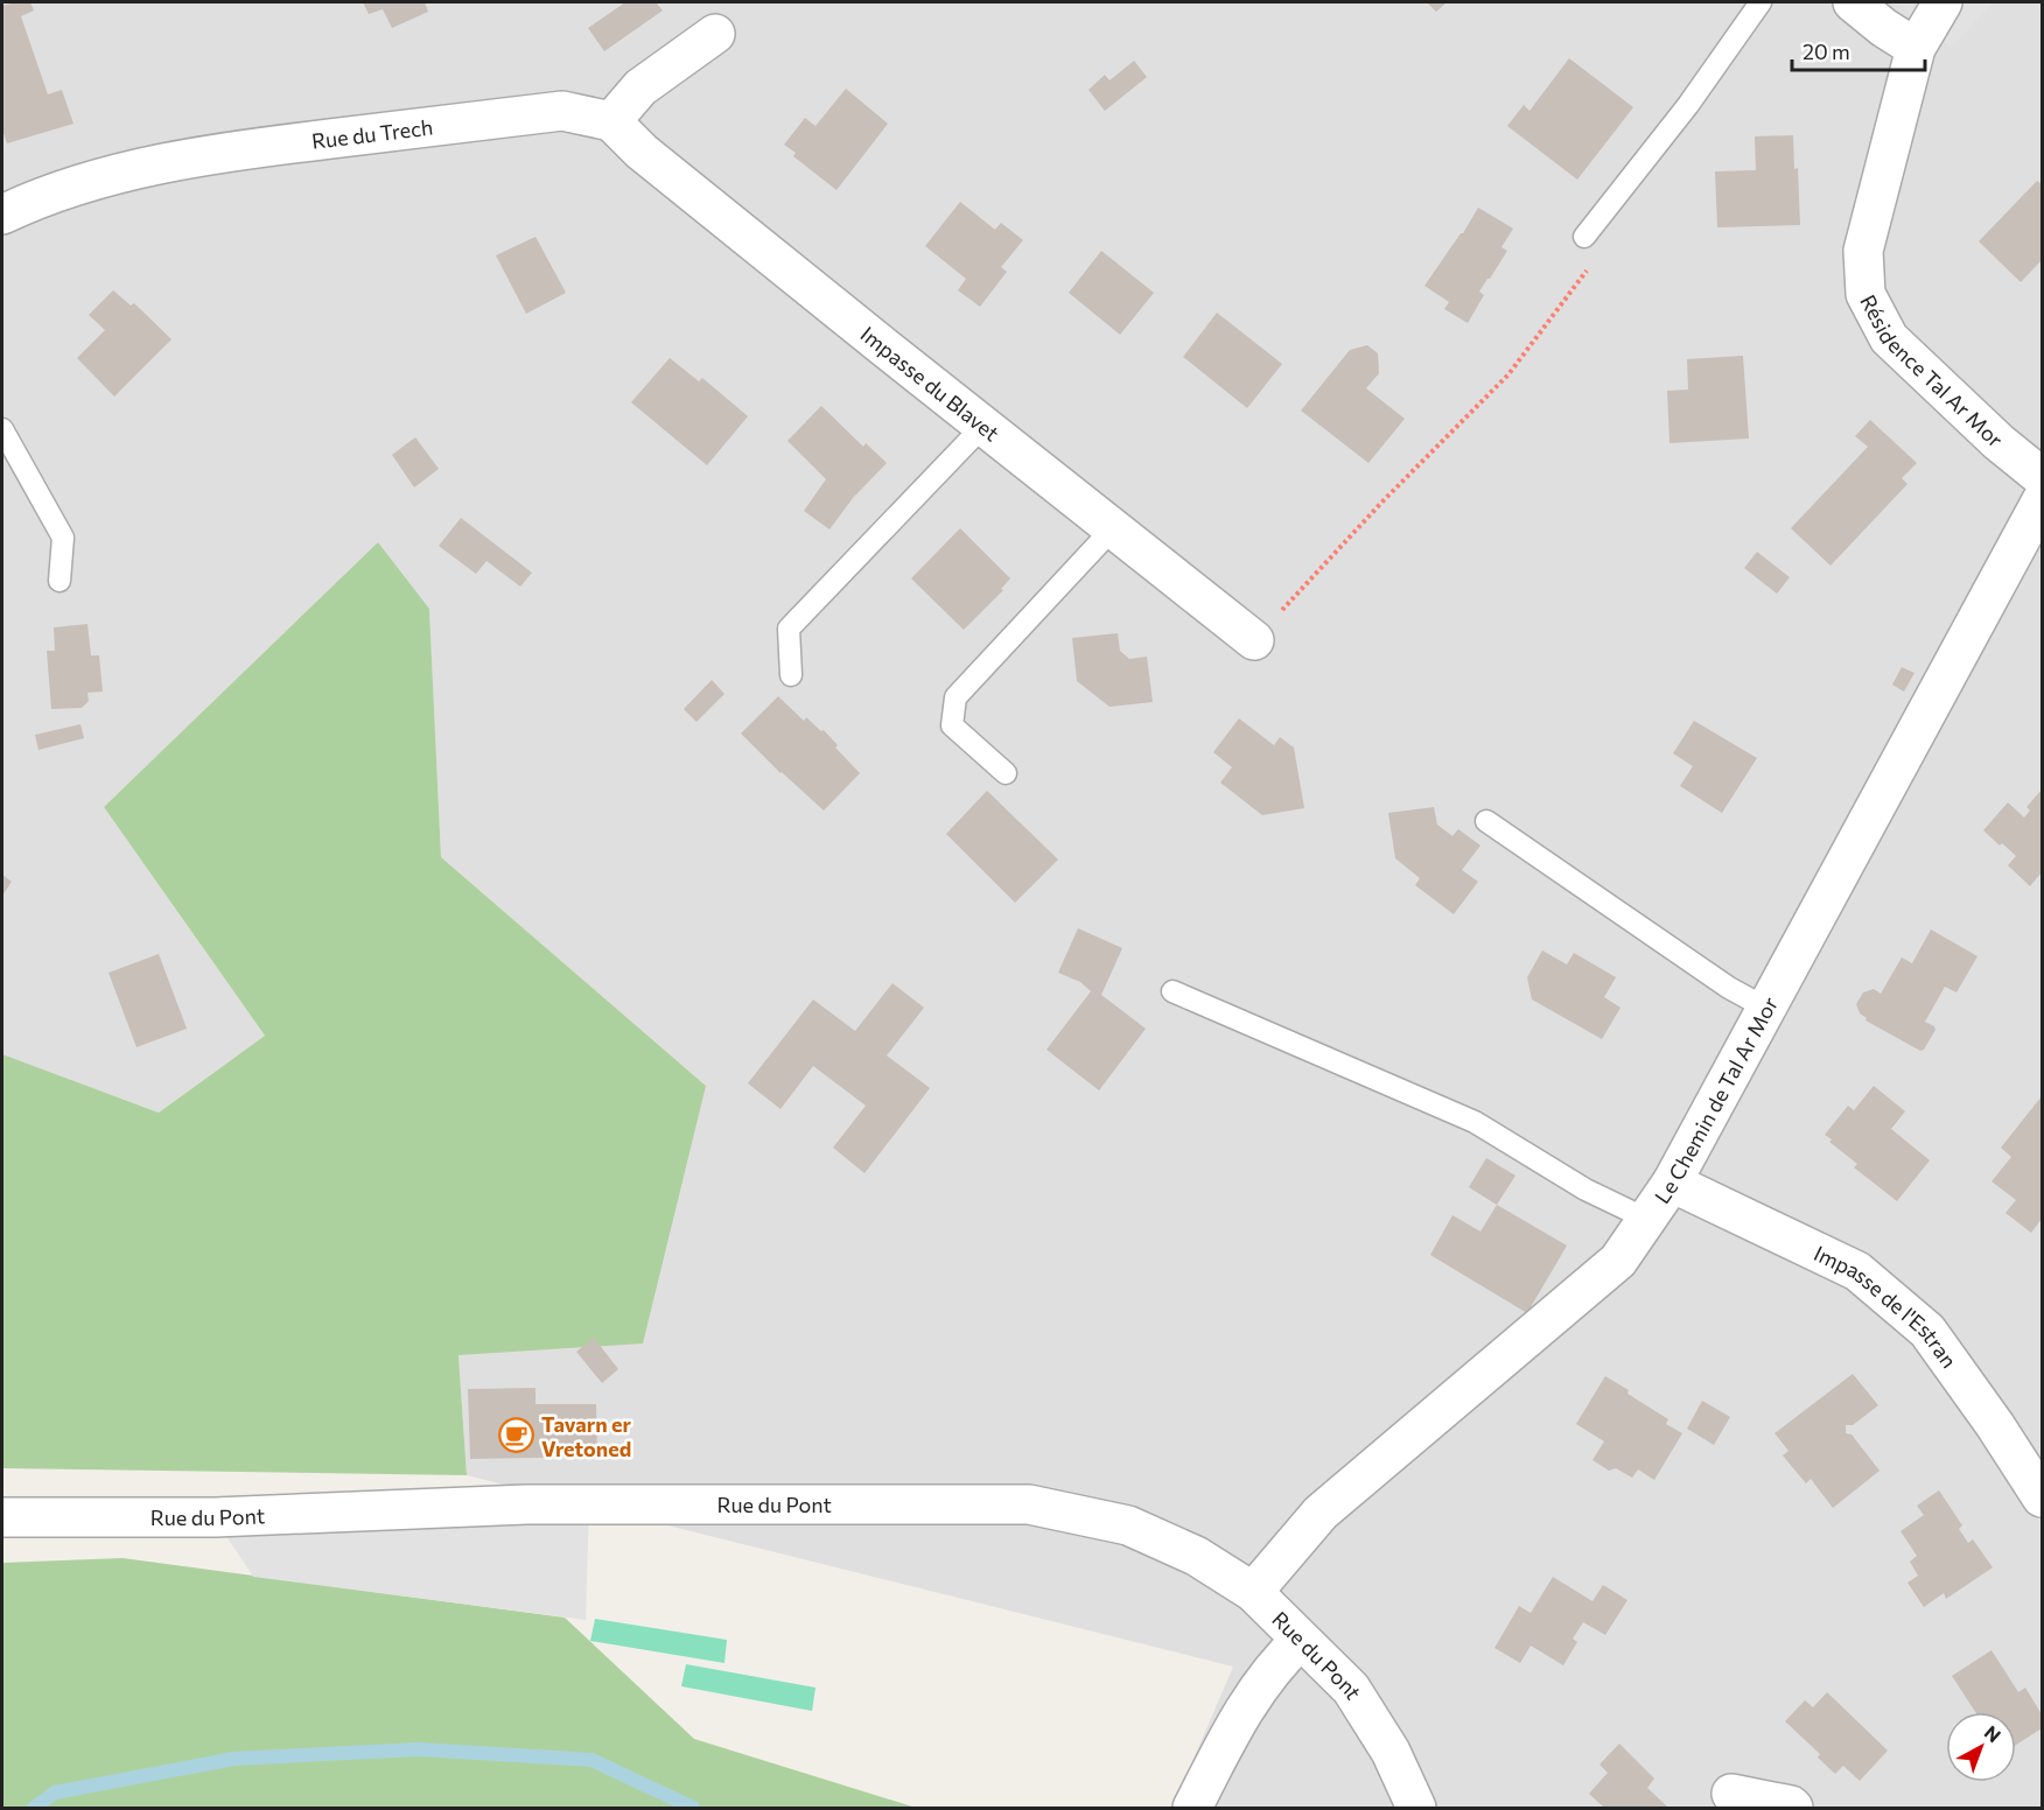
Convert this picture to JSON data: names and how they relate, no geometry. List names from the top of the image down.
{
  "streets": {
    "street": [
      "Rue du Trech",
      "Résidence Tal Ar Mor",
      "Impasse du Blavet",
      "Le Chemin de Tal Ar Mor",
      "Impasse de l'Estran",
      "Rue du Pont"
    ]
  },
  "crossings": [
    ["Rue du Trech", "Impasse du Blavet"],
    ["Le Chemin de Tal Ar Mor", "Impasse de l'Estran"],
    ["Le Chemin de Tal Ar Mor", "Rue du Pont"]
  ],
  "places": {
    "cafe": ["Tavarn er Vretoned"]
  },
  "scale_bar": "20 m",
  "north": "top right"
}
